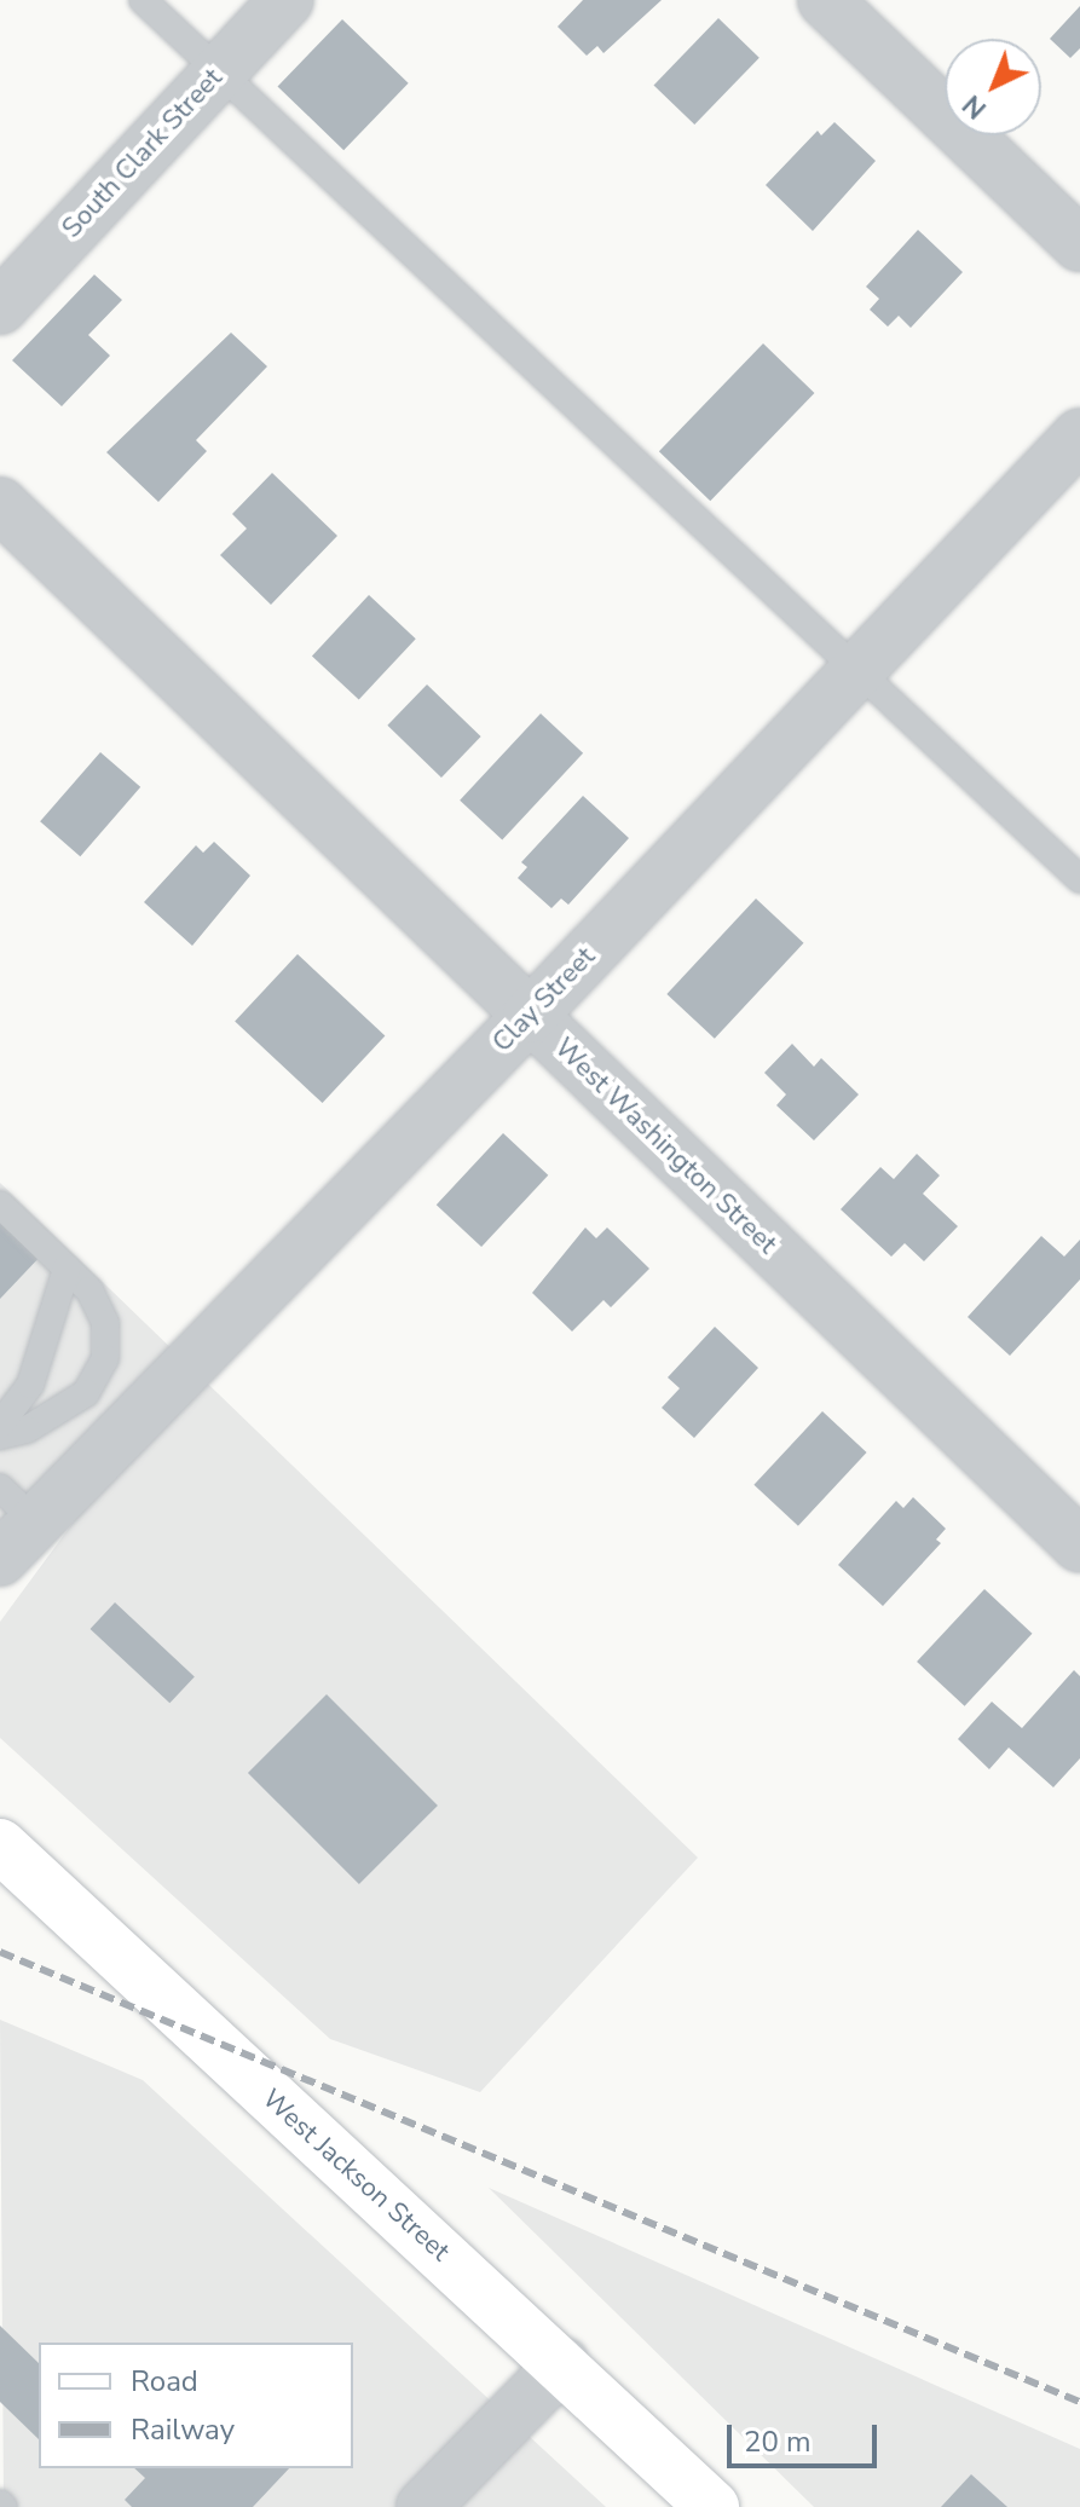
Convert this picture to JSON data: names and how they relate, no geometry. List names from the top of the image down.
{
  "streets": {
    "main road": ["West Jackson Street"],
    "street": ["South Clark Street", "Clay Street", "West Washington Street"]
  },
  "crossings": [
    ["Clay Street", "West Washington Street"]
  ],
  "legend": ["Road", "Railway"],
  "scale_bar": "20 m",
  "north": "bottom left"
}
